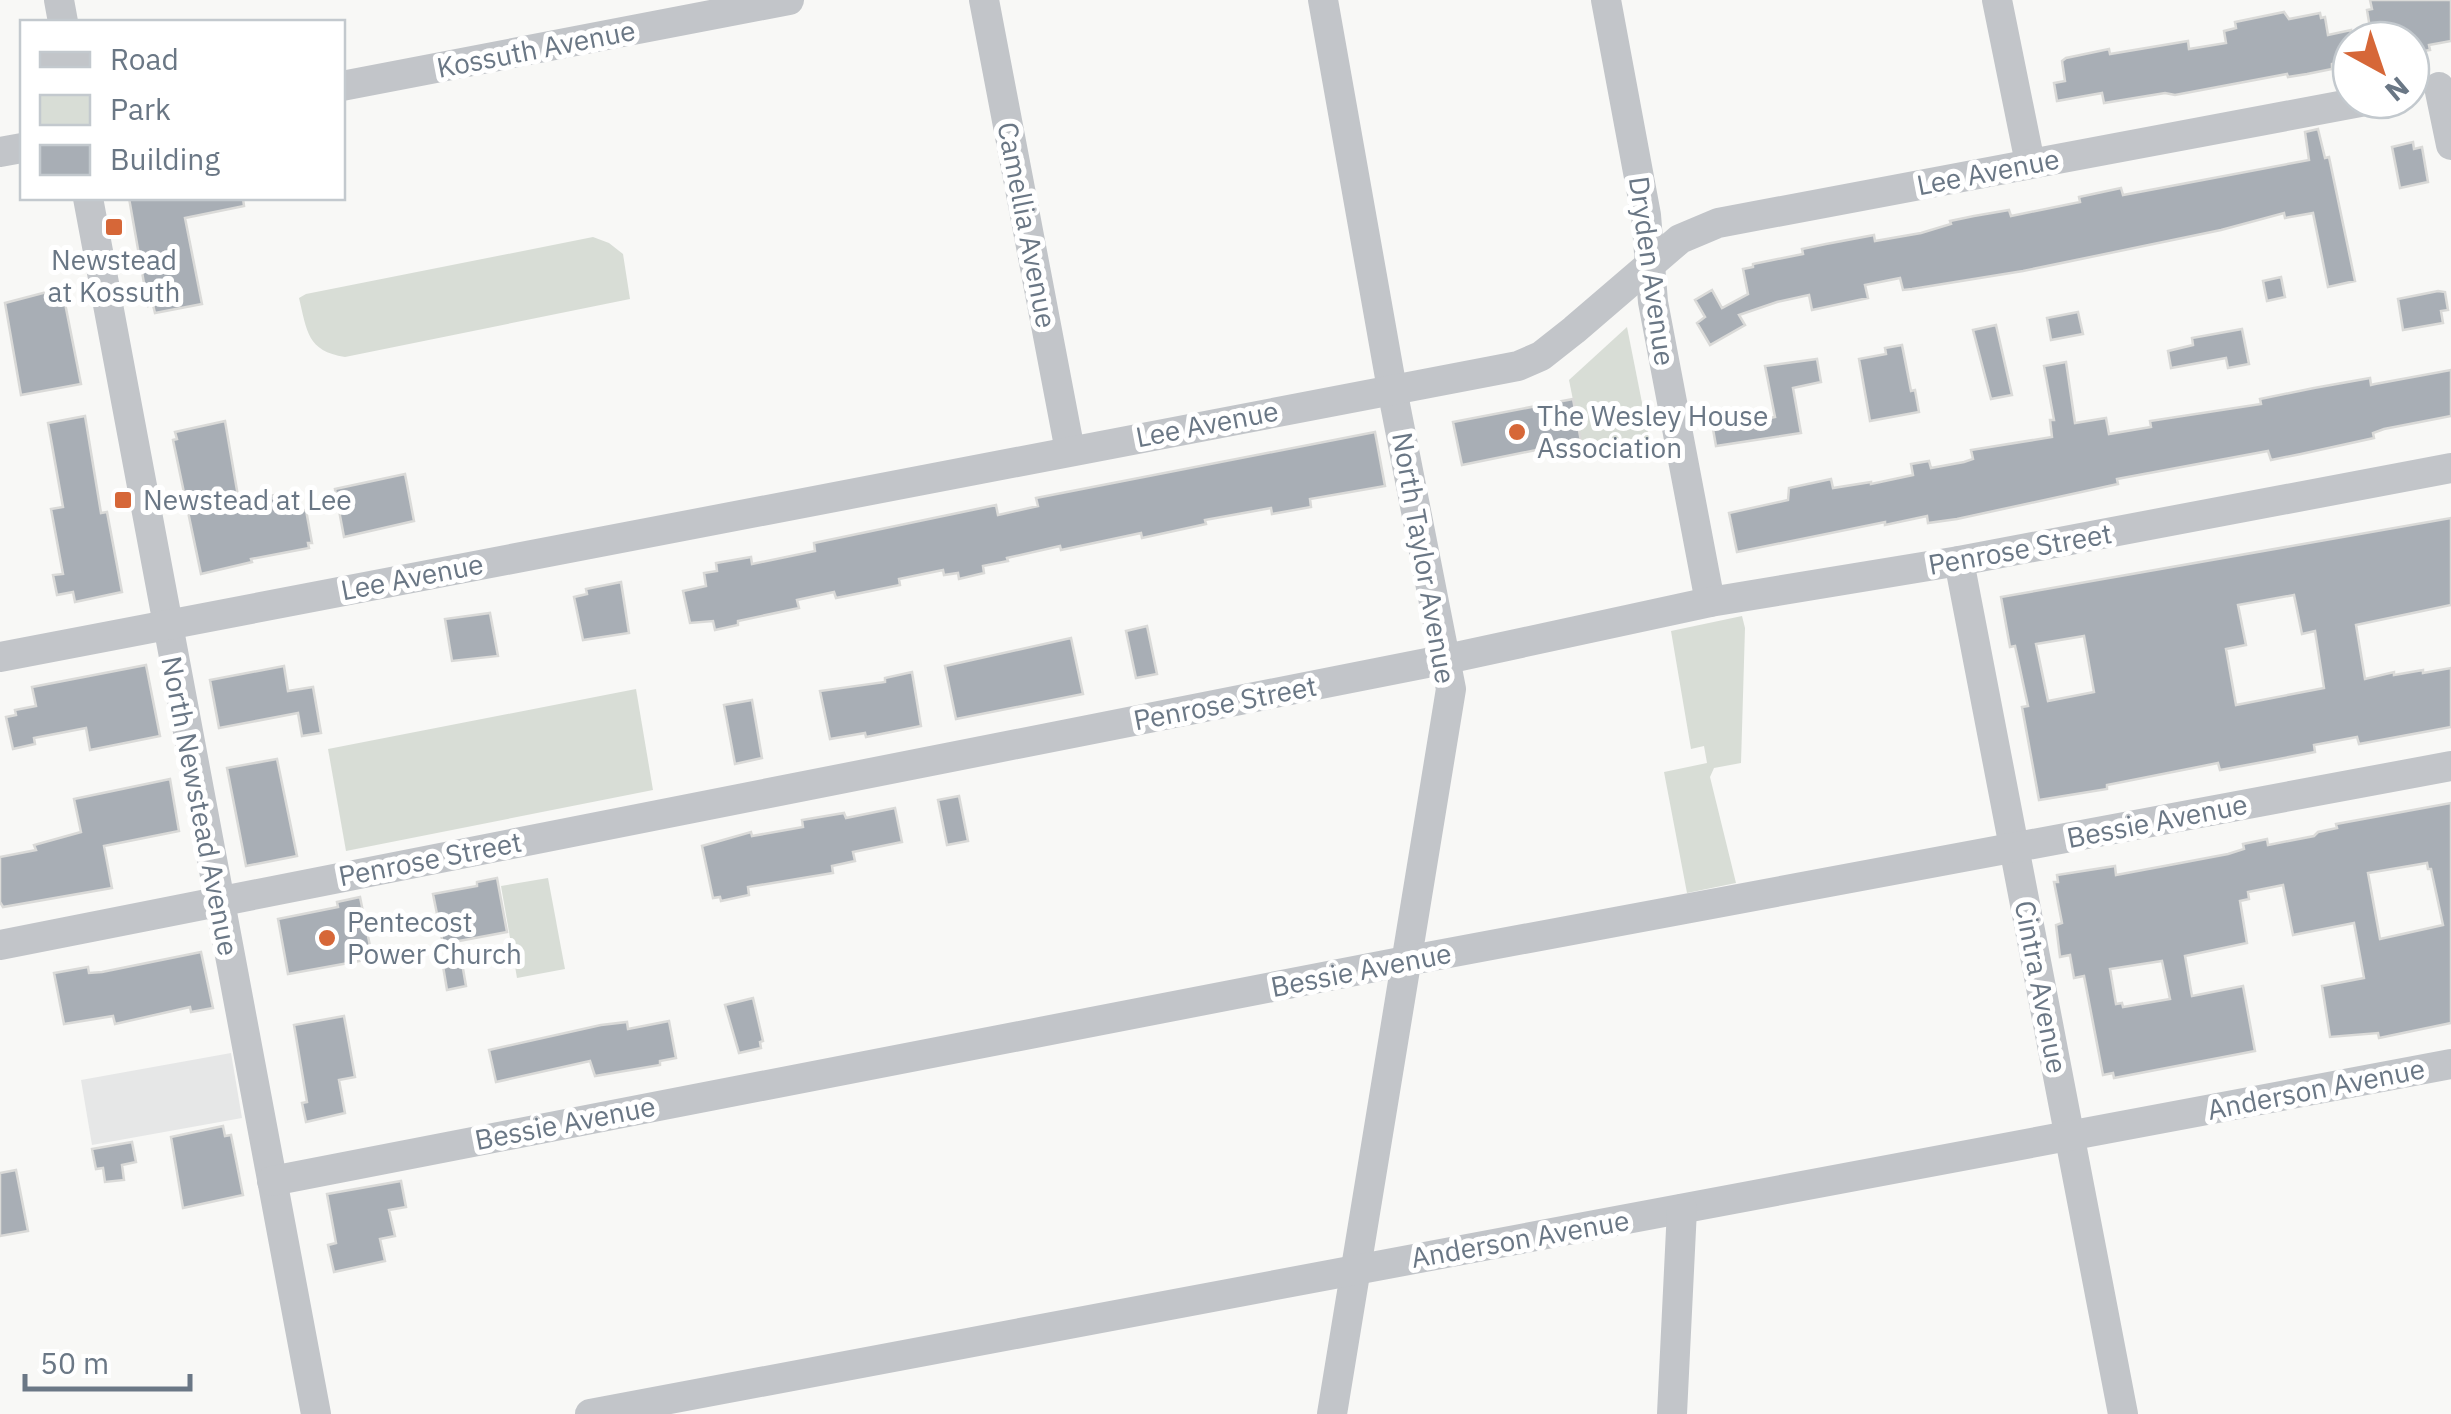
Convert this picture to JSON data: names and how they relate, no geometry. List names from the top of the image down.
{
  "streets": {
    "street": [
      "Kossuth Avenue",
      "Lee Avenue",
      "Camellia Avenue",
      "Dryden Avenue",
      "Penrose Street",
      "North Taylor Avenue",
      "North Newstead Avenue",
      "Bessie Avenue",
      "Cintra Avenue",
      "Anderson Avenue"
    ]
  },
  "crossings": [
    ["Lee Avenue", "Camellia Avenue"],
    ["Lee Avenue", "Dryden Avenue"],
    ["Lee Avenue", "North Taylor Avenue"],
    ["Lee Avenue", "North Newstead Avenue"],
    ["Dryden Avenue", "Penrose Street"],
    ["Penrose Street", "North Taylor Avenue"],
    ["Penrose Street", "North Newstead Avenue"],
    ["Penrose Street", "Cintra Avenue"],
    ["North Taylor Avenue", "Bessie Avenue"],
    ["North Taylor Avenue", "Anderson Avenue"],
    ["North Newstead Avenue", "Bessie Avenue"],
    ["Bessie Avenue", "Cintra Avenue"],
    ["Cintra Avenue", "Anderson Avenue"]
  ],
  "places": {
    "transit": ["Newstead at Kossuth", "Newstead at Lee"],
    "other": ["The Wesley House Association", "Pentecost Power Church"]
  },
  "legend": ["Road", "Park", "Building"],
  "scale_bar": "50 m",
  "north": "bottom right"
}
